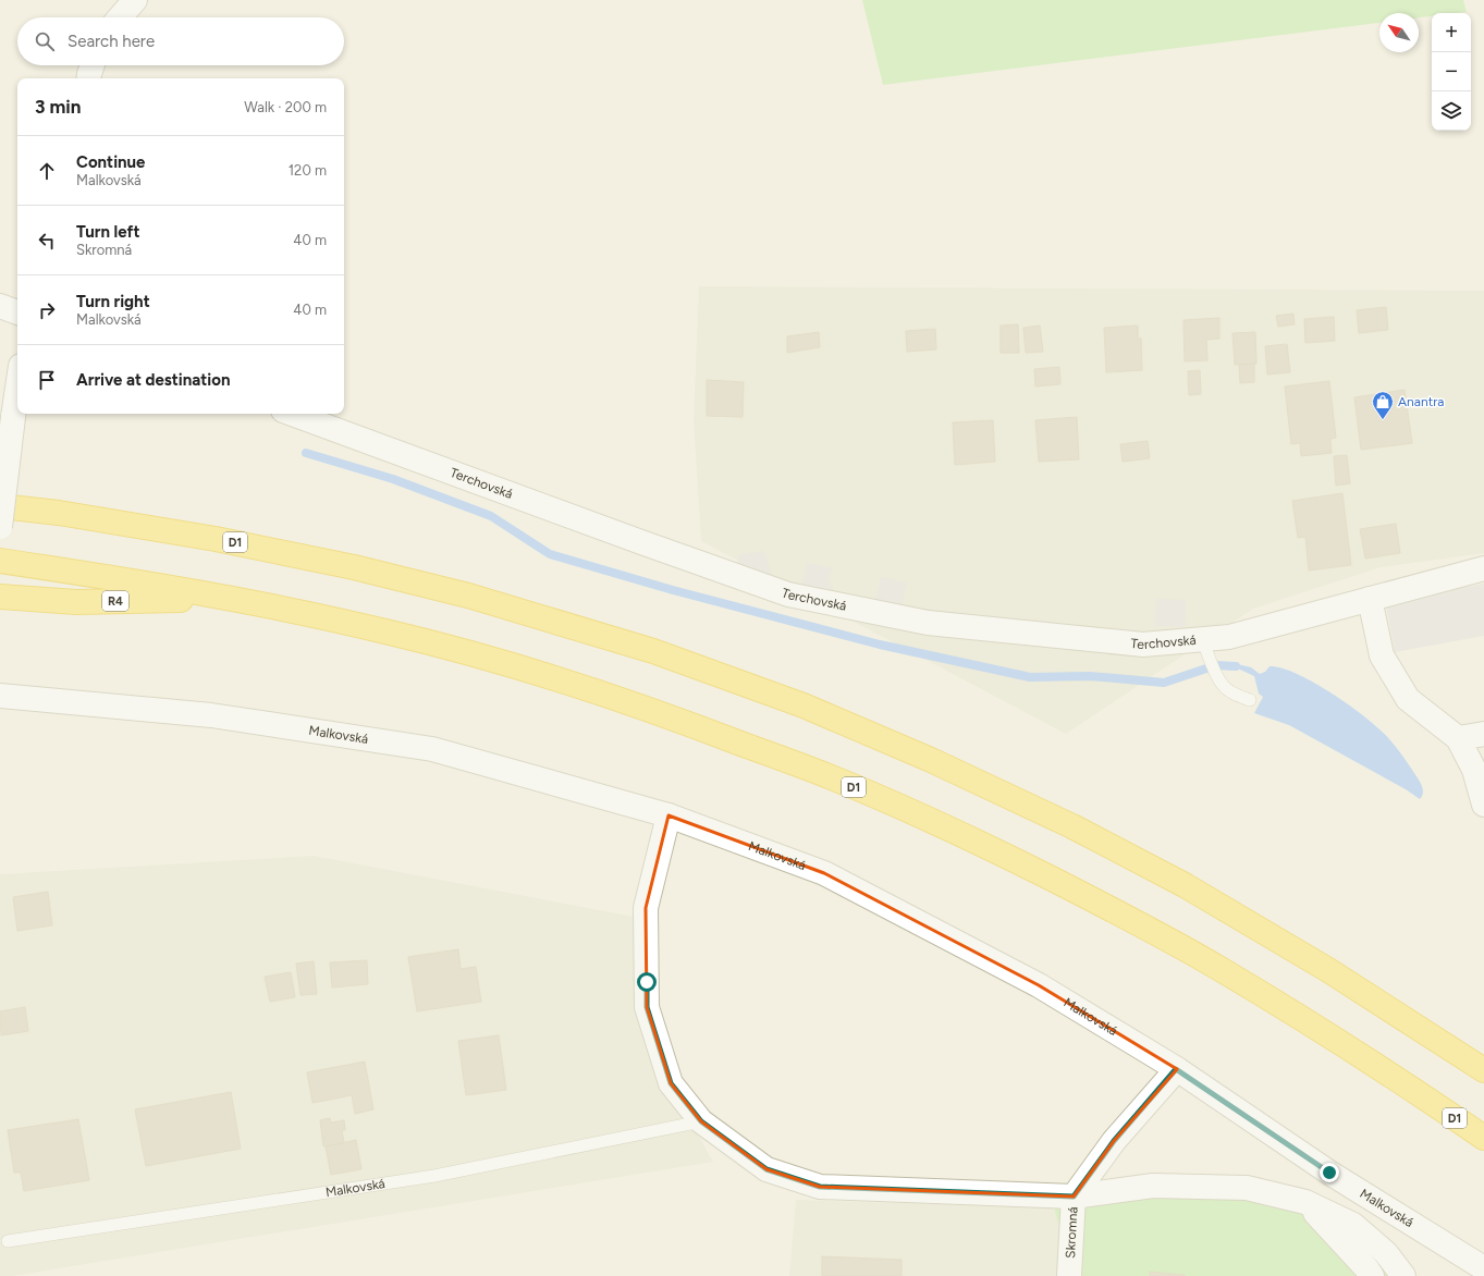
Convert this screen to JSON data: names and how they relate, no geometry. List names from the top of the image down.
{
  "streets": {
    "highway": ["D1", "R4"],
    "street": ["Terchovská", "Malkovská", "Skromná"]
  },
  "crossings": [
    ["D1", "R4"],
    ["Malkovská", "Skromná"]
  ],
  "places": {
    "shop": ["Anantra"]
  },
  "north": "top left",
  "page": {
    "map_buttons": ["+", "−"],
    "search": "Search here",
    "heading": ["3 min", "Walk · 200 m"],
    "list": [
      ["Continue", "Malkovská", "120 m"],
      ["Turn left", "Skromná", "40 m"],
      ["Turn right", "Malkovská", "40 m"],
      "Arrive at destination"
    ]
  }
}
